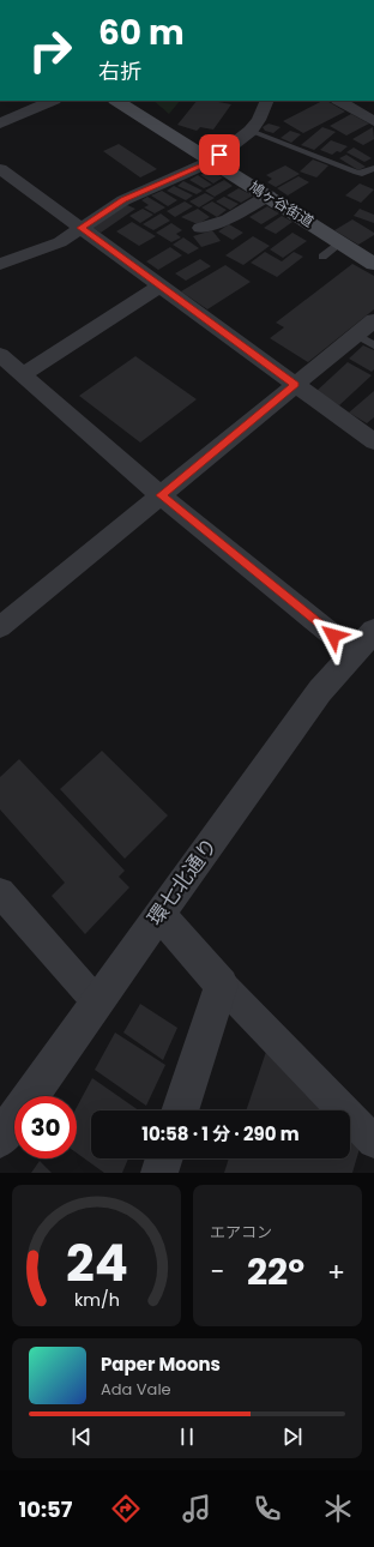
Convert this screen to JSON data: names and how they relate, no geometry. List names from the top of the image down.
{
  "streets": {
    "main road": ["鳩ヶ谷街道"],
    "street": ["環七北通り"]
  },
  "page": {
    "turn": ["60 m", "右折"],
    "limit": "30",
    "trip": "10:58 · 1 分 · 290 m",
    "tile": "エアコン",
    "heat": ["−", "22°", "+"],
    "song": ["Paper Moons", "Ada Vale"],
    "tabs": "10:57",
    "gauge": ["24", "km/h"]
  }
}
